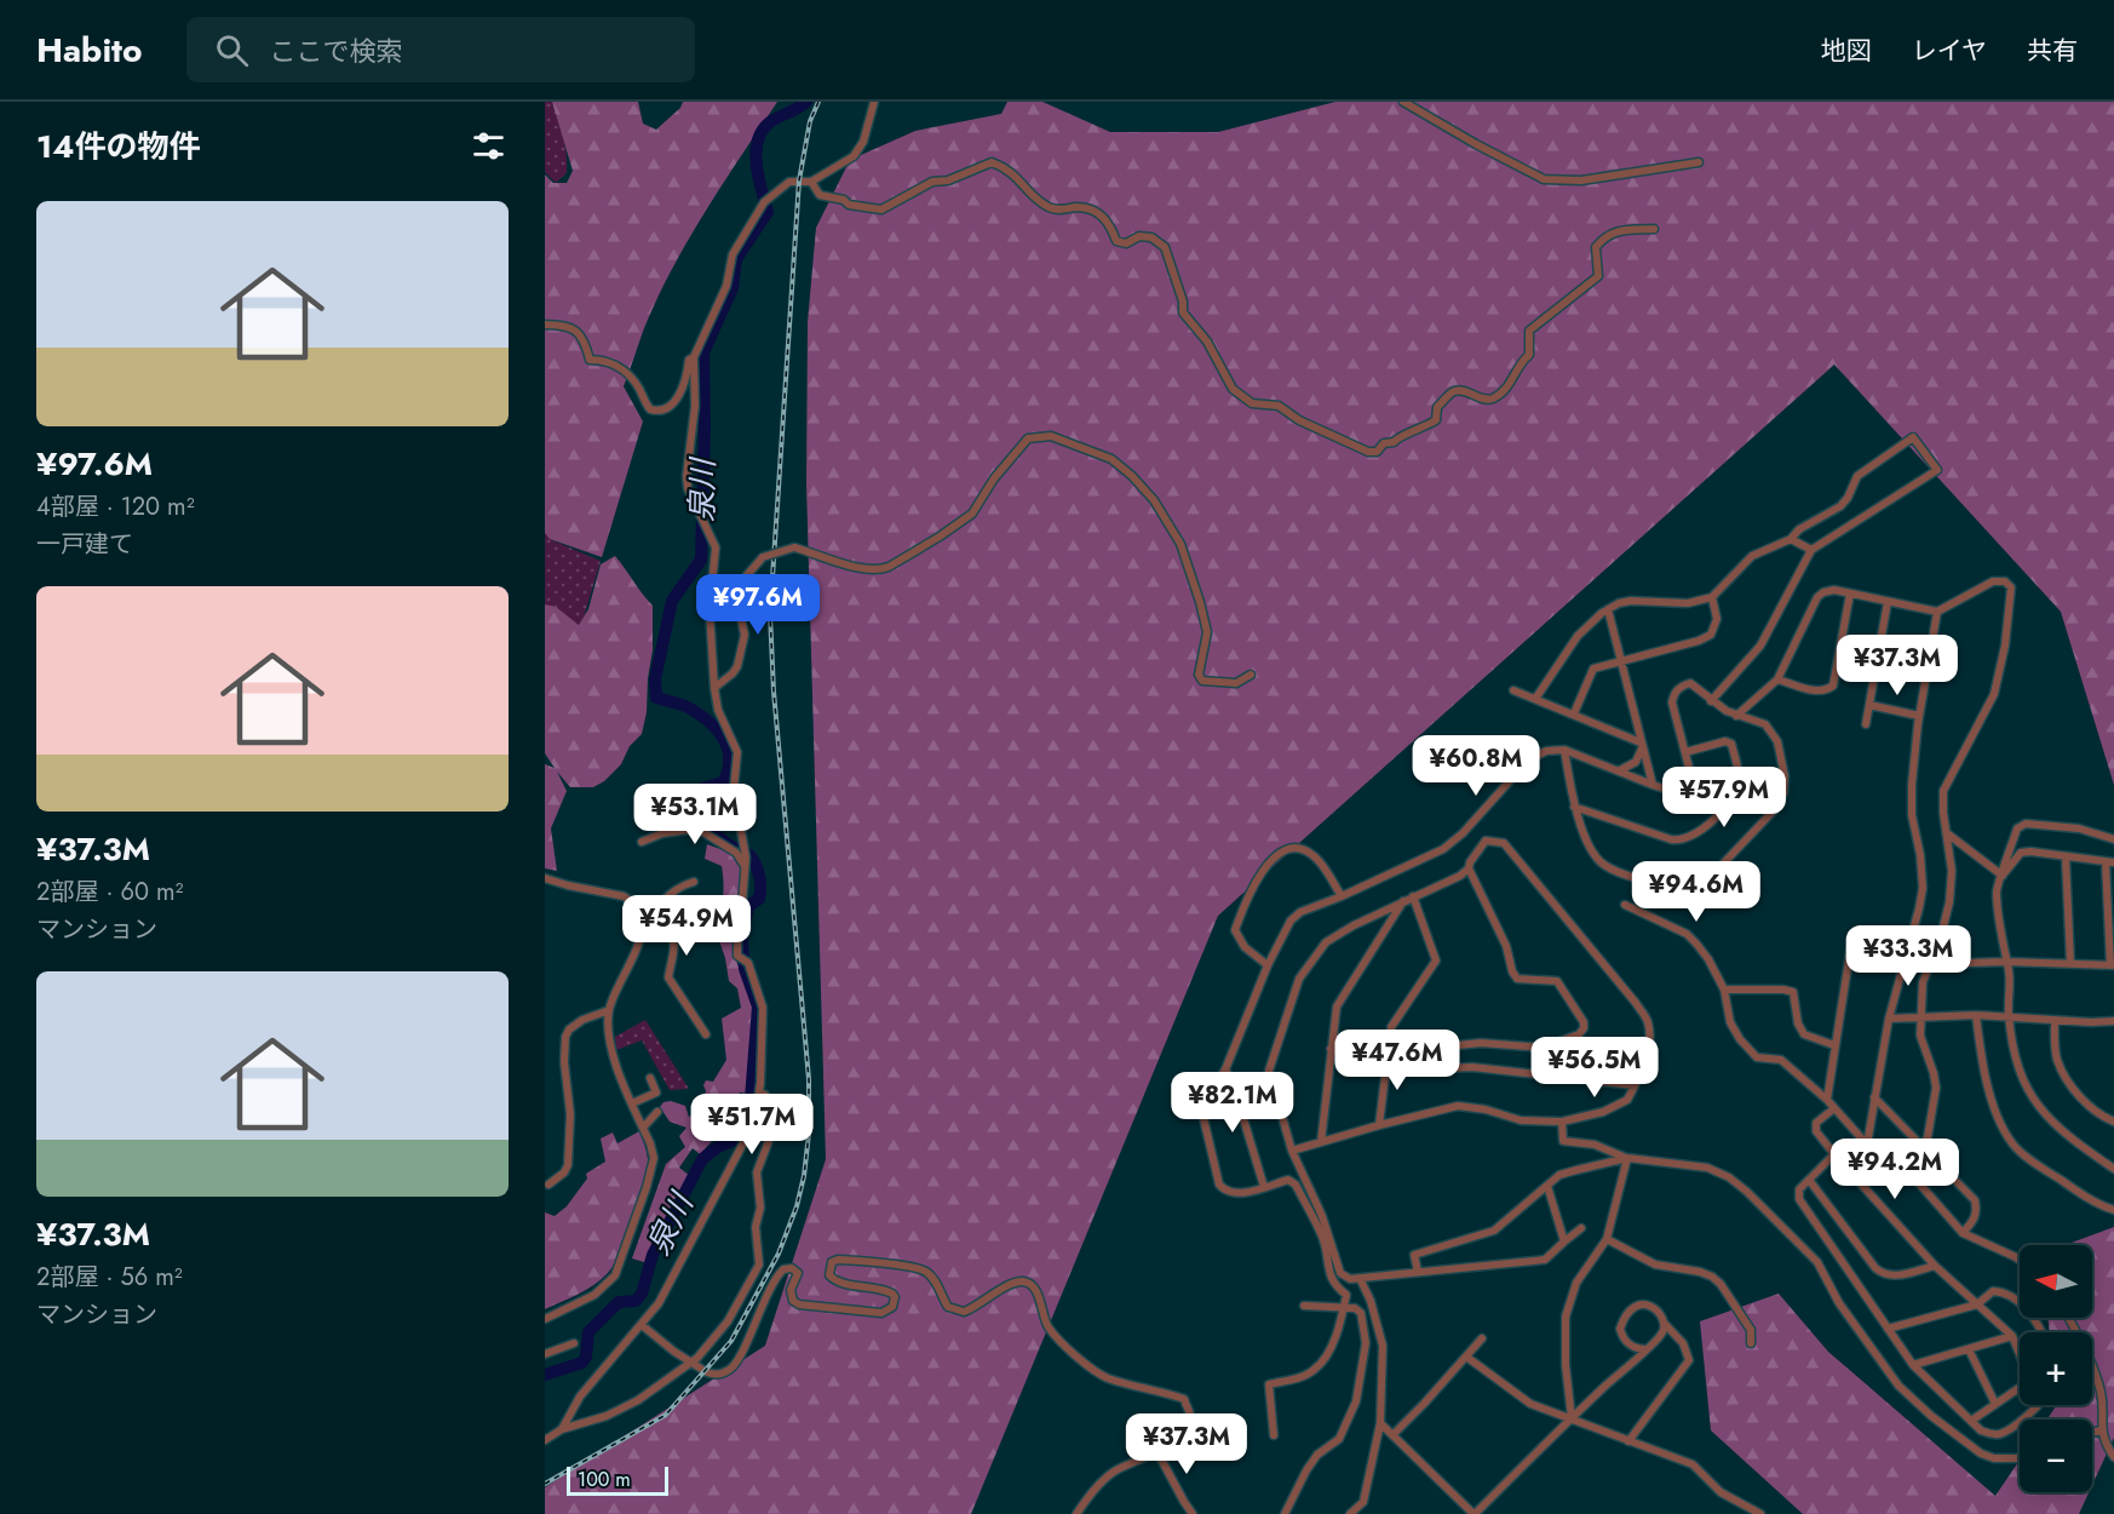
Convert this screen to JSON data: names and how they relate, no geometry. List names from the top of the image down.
{
  "water": ["泉川"],
  "scale_bar": "100 m",
  "north": "left",
  "page": {
    "header": "Habito",
    "search": "ここで検索",
    "nav": ["地図", "レイヤ", "共有"],
    "heading": "14件の物件",
    "list": [
      {
        "name": "¥97.6M",
        "note": "4部屋 · 120 m² · 一戸建て"
      },
      {
        "name": "¥37.3M",
        "note": "2部屋 · 60 m² · マンション"
      },
      {
        "name": "¥37.3M",
        "note": "2部屋 · 56 m² · マンション"
      }
    ],
    "price": [
      "¥97.6M",
      "¥37.3M",
      "¥60.8M",
      "¥57.9M",
      "¥53.1M",
      "¥94.6M",
      "¥54.9M",
      "¥33.3M",
      "¥47.6M",
      "¥56.5M",
      "¥82.1M",
      "¥51.7M",
      "¥94.2M",
      "¥37.3M"
    ],
    "map_buttons": ["+", "−"],
    "scale": "100 m"
  }
}
